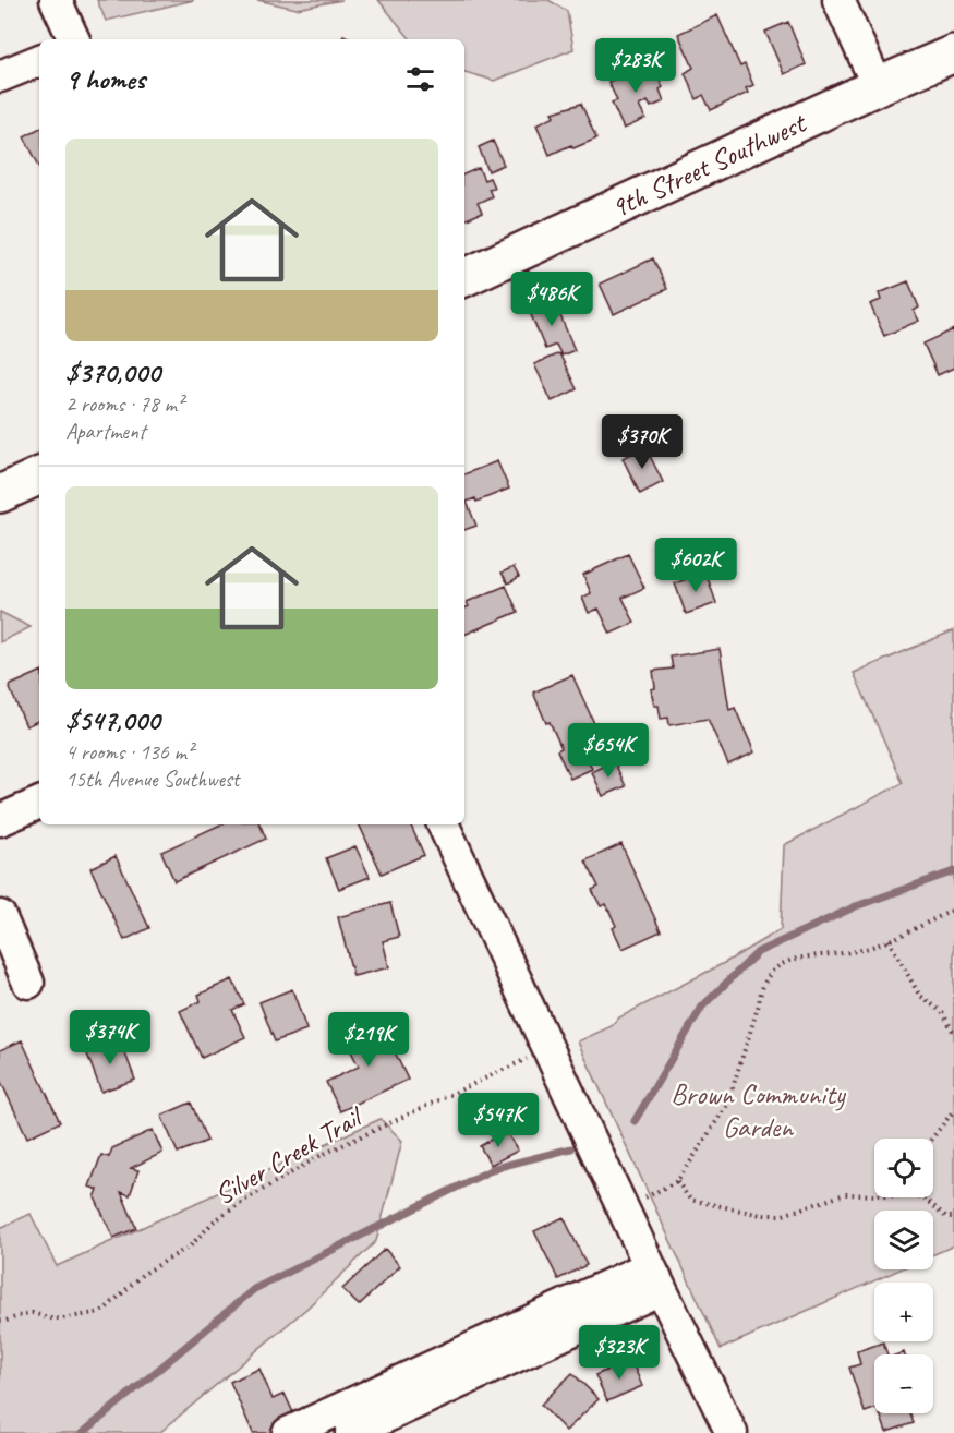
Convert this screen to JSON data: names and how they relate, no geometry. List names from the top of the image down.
{
  "streets": {
    "main road": ["9th Street Southwest"],
    "path": ["Silver Creek Trail"]
  },
  "parks": ["Brown Community Garden"],
  "page": {
    "price": [
      "$283K",
      "$486K",
      "$370K",
      "$602K",
      "$654K",
      "$374K",
      "$219K",
      "$547K",
      "$323K"
    ],
    "heading": "9 homes",
    "list": [
      {
        "name": "$370,000",
        "note": "2 rooms · 78 m² · Apartment"
      },
      {
        "name": "$547,000",
        "note": "4 rooms · 136 m² · 15th Avenue Southwest"
      }
    ],
    "map_buttons": ["+", "−"]
  }
}
